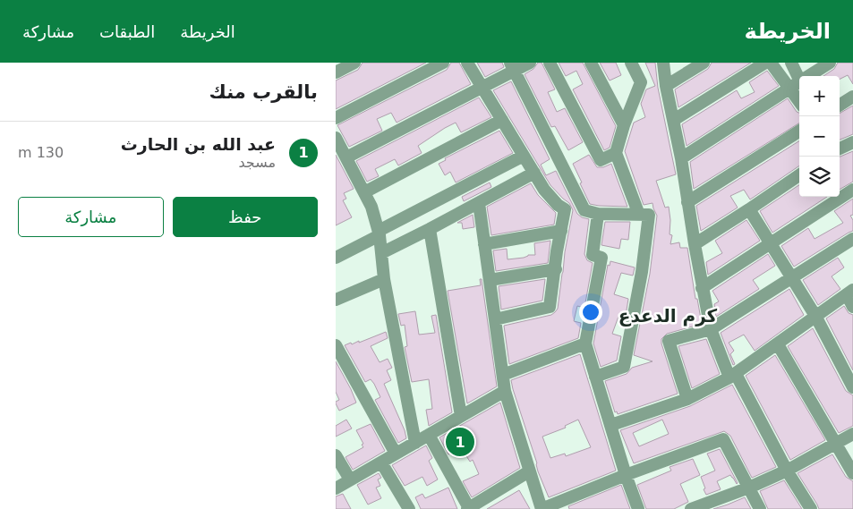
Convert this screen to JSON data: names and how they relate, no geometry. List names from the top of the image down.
{
  "districts": ["كرم الدعدع"],
  "page": {
    "header": "الخريطة",
    "nav": ["الخريطة", "الطبقات", "مشاركة"],
    "heading": "بالقرب منك",
    "map_buttons": ["+", "−"],
    "list": [
      {
        "mark": "1",
        "name": "عبد الله بن الحارث",
        "note": "مسجد",
        "value": "130 m"
      }
    ],
    "buttons": ["حفظ", "مشاركة"],
    "pins": "1"
  }
}
